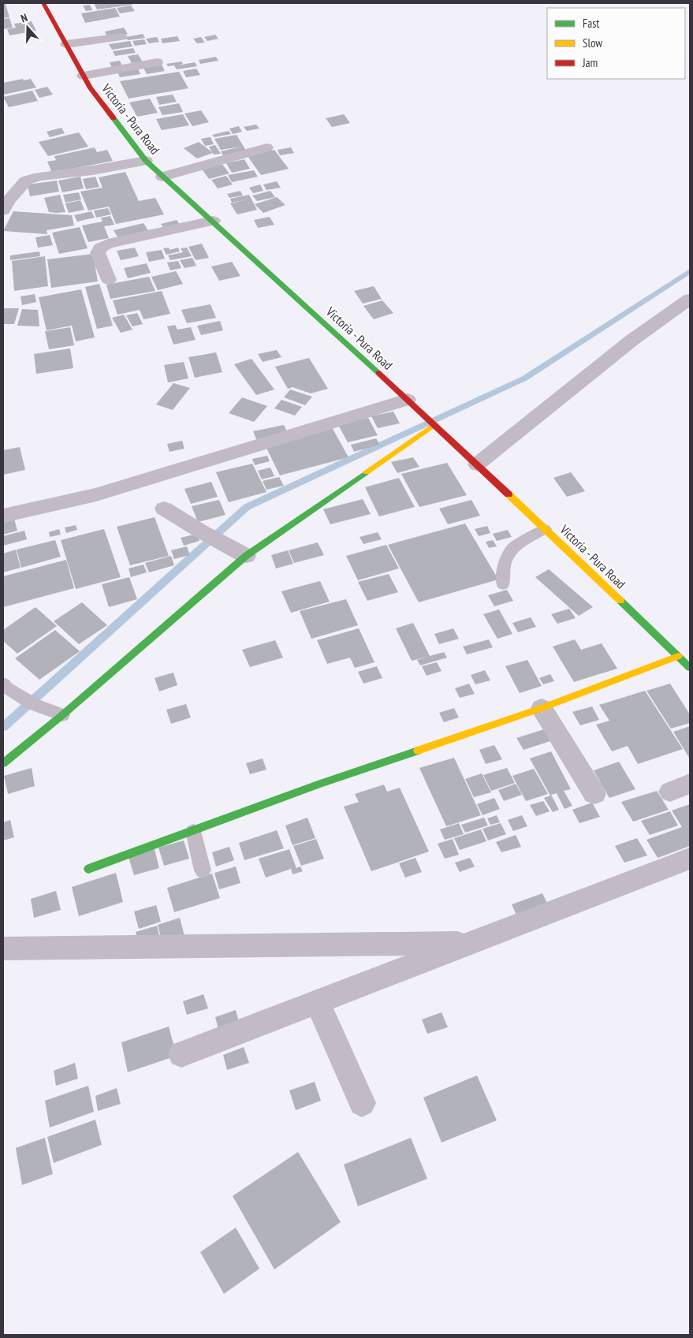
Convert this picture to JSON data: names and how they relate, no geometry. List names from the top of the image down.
{
  "streets": {
    "main road": ["Victoria - Pura Road"]
  },
  "legend": ["Fast", "Slow", "Jam"],
  "north": "top"
}
